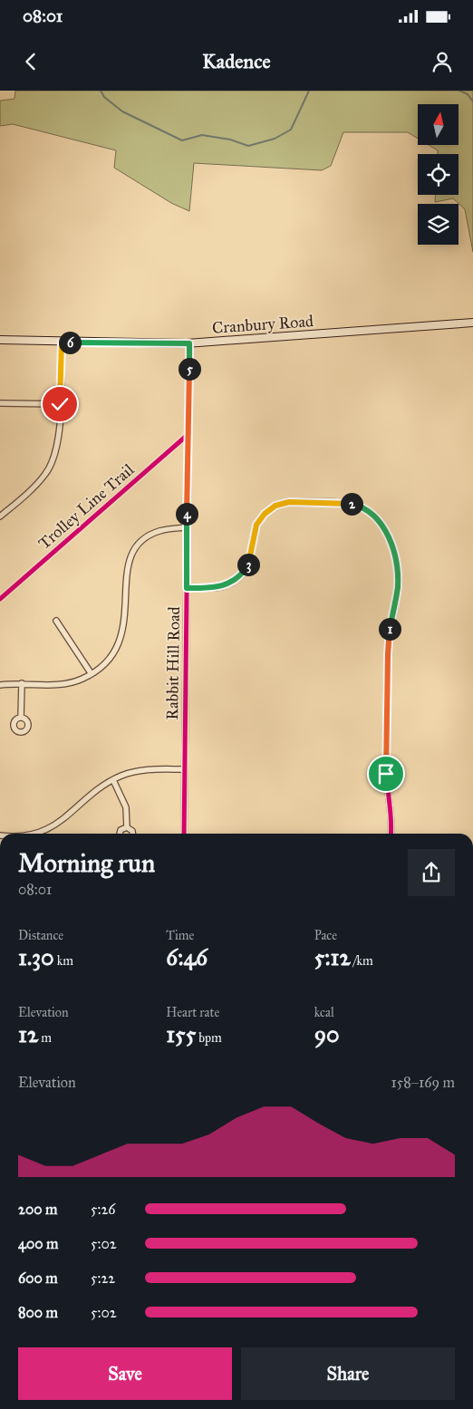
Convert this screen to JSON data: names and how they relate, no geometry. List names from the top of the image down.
{
  "streets": {
    "street": ["Cranbury Road", "Rabbit Hill Road"],
    "cycle path": ["Trolley Line Trail"]
  },
  "crossings": [
    ["Cranbury Road", "Rabbit Hill Road"]
  ],
  "north": "top",
  "page": {
    "status": "08:01",
    "header": "Kadence",
    "pins": [
      "6",
      "5",
      "2",
      "4",
      "3",
      "1"
    ],
    "heading": ["Morning run", "08:01"],
    "stats": [
      ["Distance", "1.30 km"],
      ["Time", "6:46"],
      ["Pace", "5:12 /km"],
      ["Elevation", "12 m"],
      ["Heart rate", "155 bpm"],
      ["kcal", "90"]
    ],
    "chart": ["Elevation", "158–169 m"],
    "list": [
      {
        "name": "200 m",
        "note": "5:26"
      },
      {
        "name": "400 m",
        "note": "5:02"
      },
      {
        "name": "600 m",
        "note": "5:22"
      },
      {
        "name": "800 m",
        "note": "5:02"
      }
    ],
    "buttons": ["Save", "Share"]
  }
}
